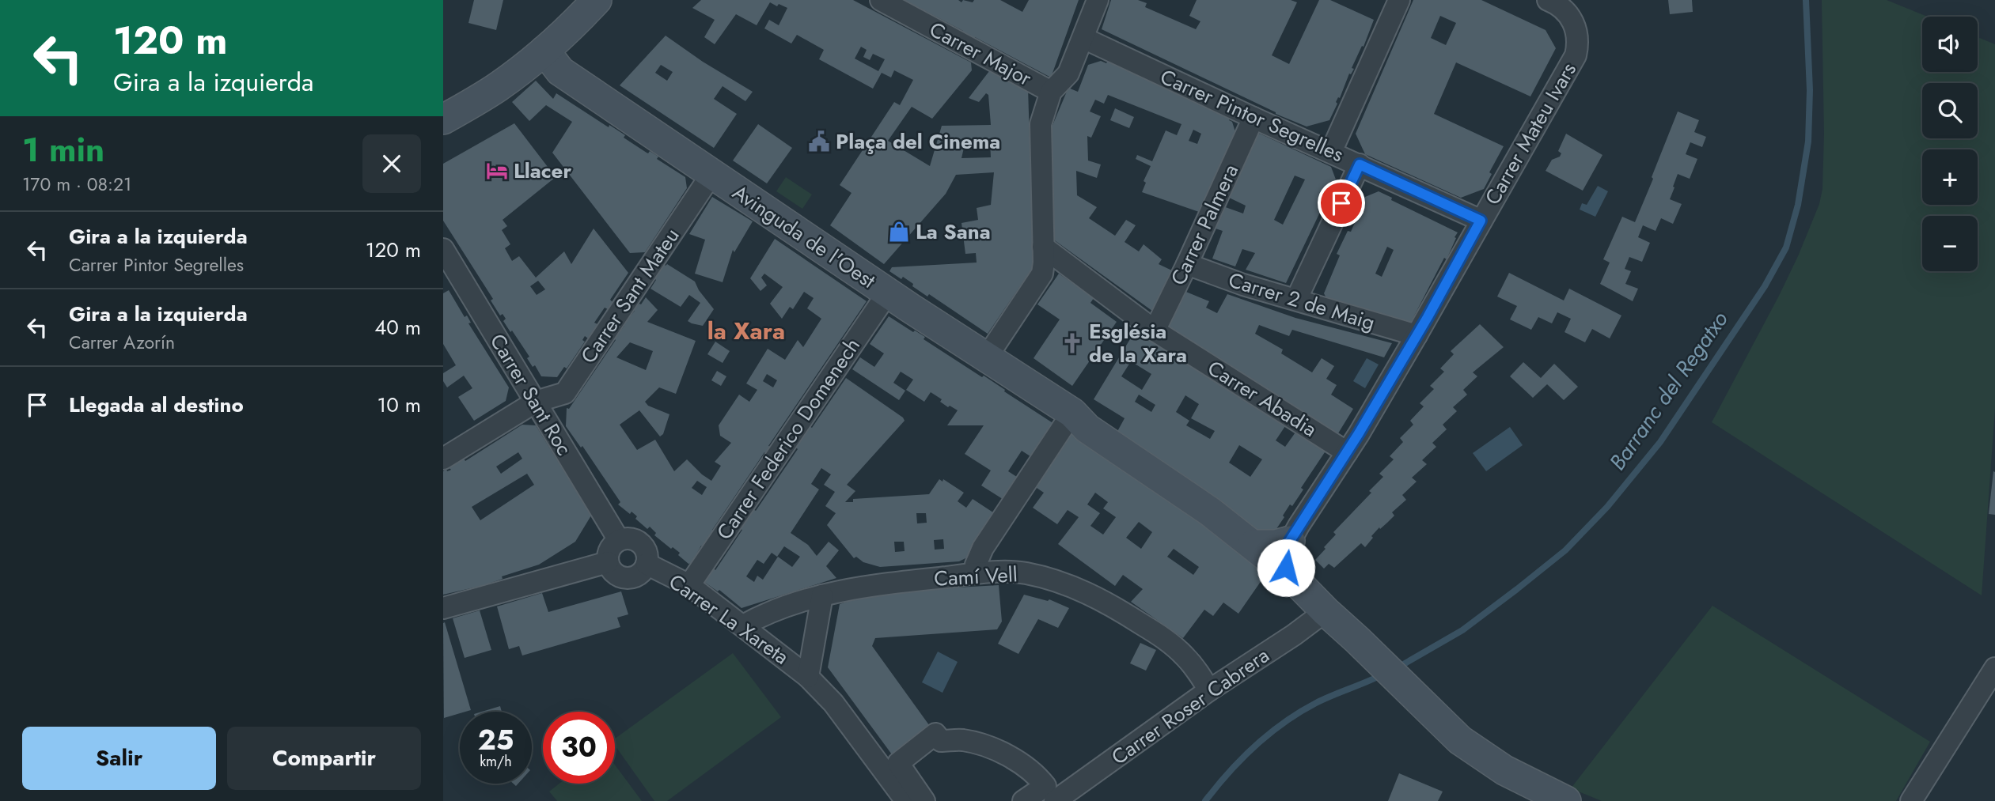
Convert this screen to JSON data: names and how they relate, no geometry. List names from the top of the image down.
{
  "streets": {
    "main road": ["Avinguda de l'Oest"],
    "street": [
      "Carrer Major",
      "Carrer Pintor Segrelles",
      "Carrer Mateu Ivars",
      "Carrer Palmera",
      "Carrer Sant Mateu",
      "Carrer 2 de Maig",
      "Carrer Sant Roc",
      "Carrer Abadia",
      "Carrer Federico Domenech",
      "Camí Vell",
      "Carrer La Xareta",
      "Carrer Roser Cabrera"
    ]
  },
  "crossings": [
    ["Carrer Pintor Segrelles", "Carrer Mateu Ivars"],
    ["Carrer Pintor Segrelles", "Carrer Palmera"],
    ["Carrer Mateu Ivars", "Avinguda de l'Oest"],
    ["Carrer Mateu Ivars", "Carrer 2 de Maig"],
    ["Carrer Mateu Ivars", "Carrer Abadia"],
    ["Carrer Palmera", "Carrer 2 de Maig"],
    ["Carrer Palmera", "Carrer Abadia"],
    ["Avinguda de l'Oest", "Carrer Sant Mateu"],
    ["Avinguda de l'Oest", "Carrer Federico Domenech"],
    ["Avinguda de l'Oest", "Carrer Roser Cabrera"],
    ["Carrer Sant Mateu", "Carrer Sant Roc"],
    ["Carrer Sant Roc", "Carrer La Xareta"],
    ["Carrer Federico Domenech", "Carrer La Xareta"],
    ["Camí Vell", "Carrer La Xareta"],
    ["Camí Vell", "Carrer Roser Cabrera"]
  ],
  "districts": ["la Xara"],
  "water": ["Barranc del Regatxo"],
  "places": {
    "public building": ["Plaça del Cinema"],
    "hotel": ["Llacer"],
    "shop": ["La Sana"],
    "church": ["Església de la Xara"]
  },
  "page": {
    "turn": ["120 m", "Gira a la izquierda"],
    "map_buttons": ["+", "−"],
    "heading": ["1 min", "170 m · 08:21"],
    "list": [
      {
        "name": "Gira a la izquierda",
        "note": "Carrer Pintor Segrelles",
        "value": "120 m"
      },
      {
        "name": "Gira a la izquierda",
        "note": "Carrer Azorín",
        "value": "40 m"
      },
      {
        "name": "Llegada al destino",
        "value": "10 m"
      }
    ],
    "speed": "25 km/h",
    "limit": "30",
    "buttons": ["Salir", "Compartir"]
  }
}
